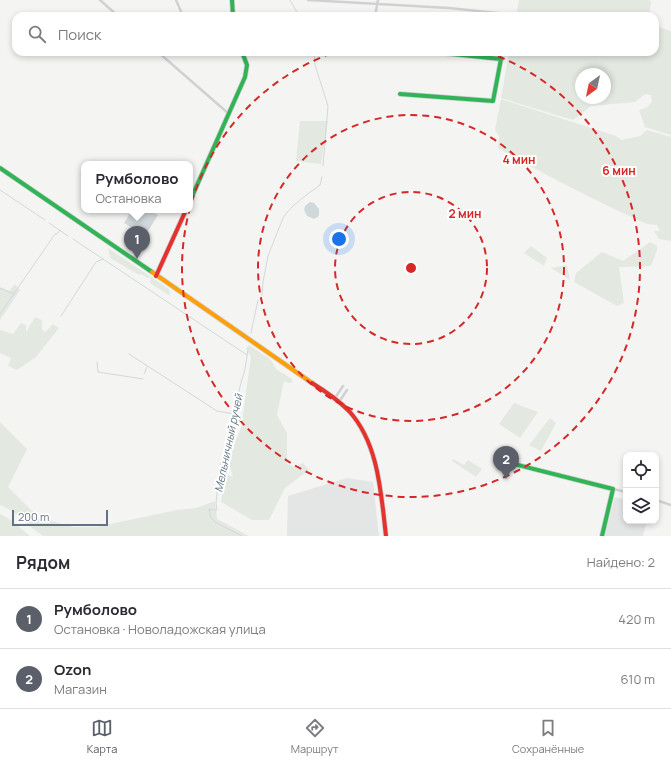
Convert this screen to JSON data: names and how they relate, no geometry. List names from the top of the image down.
{
  "water": ["Мельничный ручей"],
  "scale_bar": "200 m",
  "north": "bottom left",
  "page": {
    "search": "Поиск",
    "popup": ["Румболово", "Остановка"],
    "pins": ["1", "2"],
    "scale": "200 m",
    "heading": ["Рядом", "Найдено: 2"],
    "list": [
      {
        "mark": "1",
        "name": "Румболово",
        "note": "Остановка · Новоладожская улица",
        "value": "420 m"
      },
      {
        "mark": "2",
        "name": "Ozon",
        "note": "Магазин",
        "value": "610 m"
      }
    ],
    "nav": ["Карта", "Маршрут", "Сохранённые"]
  },
  "rings": ["4 мин", "6 мин", "2 мин"]
}
